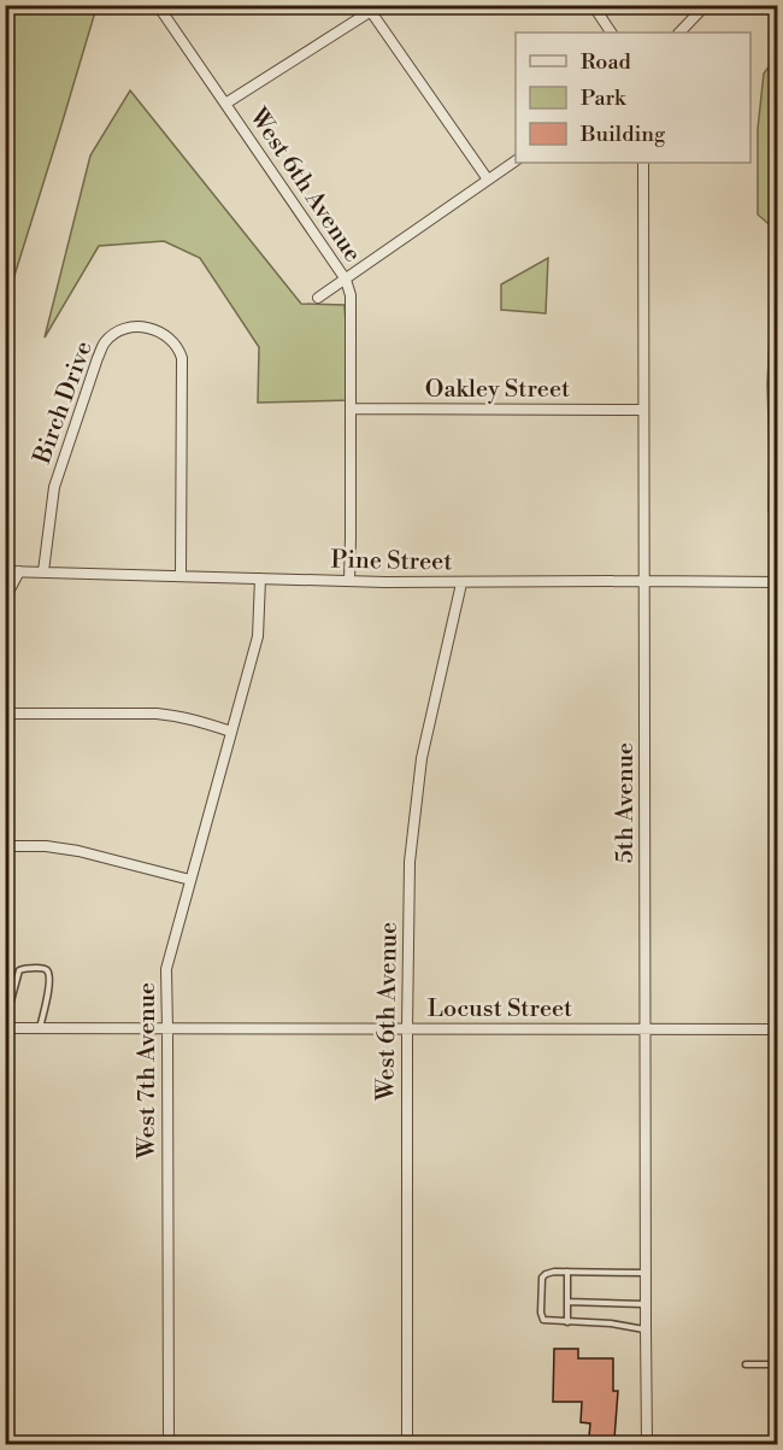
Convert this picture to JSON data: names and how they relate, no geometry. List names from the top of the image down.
{
  "streets": {
    "street": [
      "West 6th Avenue",
      "Oakley Street",
      "Birch Drive",
      "Pine Street",
      "5th Avenue",
      "Locust Street",
      "West 7th Avenue"
    ]
  },
  "crossings": [
    ["West 6th Avenue", "Oakley Street"],
    ["West 6th Avenue", "Pine Street"],
    ["West 6th Avenue", "Locust Street"],
    ["Oakley Street", "5th Avenue"],
    ["Birch Drive", "Pine Street"],
    ["Pine Street", "5th Avenue"],
    ["Pine Street", "West 7th Avenue"],
    ["5th Avenue", "Locust Street"],
    ["Locust Street", "West 7th Avenue"]
  ],
  "legend": ["Road", "Park", "Building"]
}
